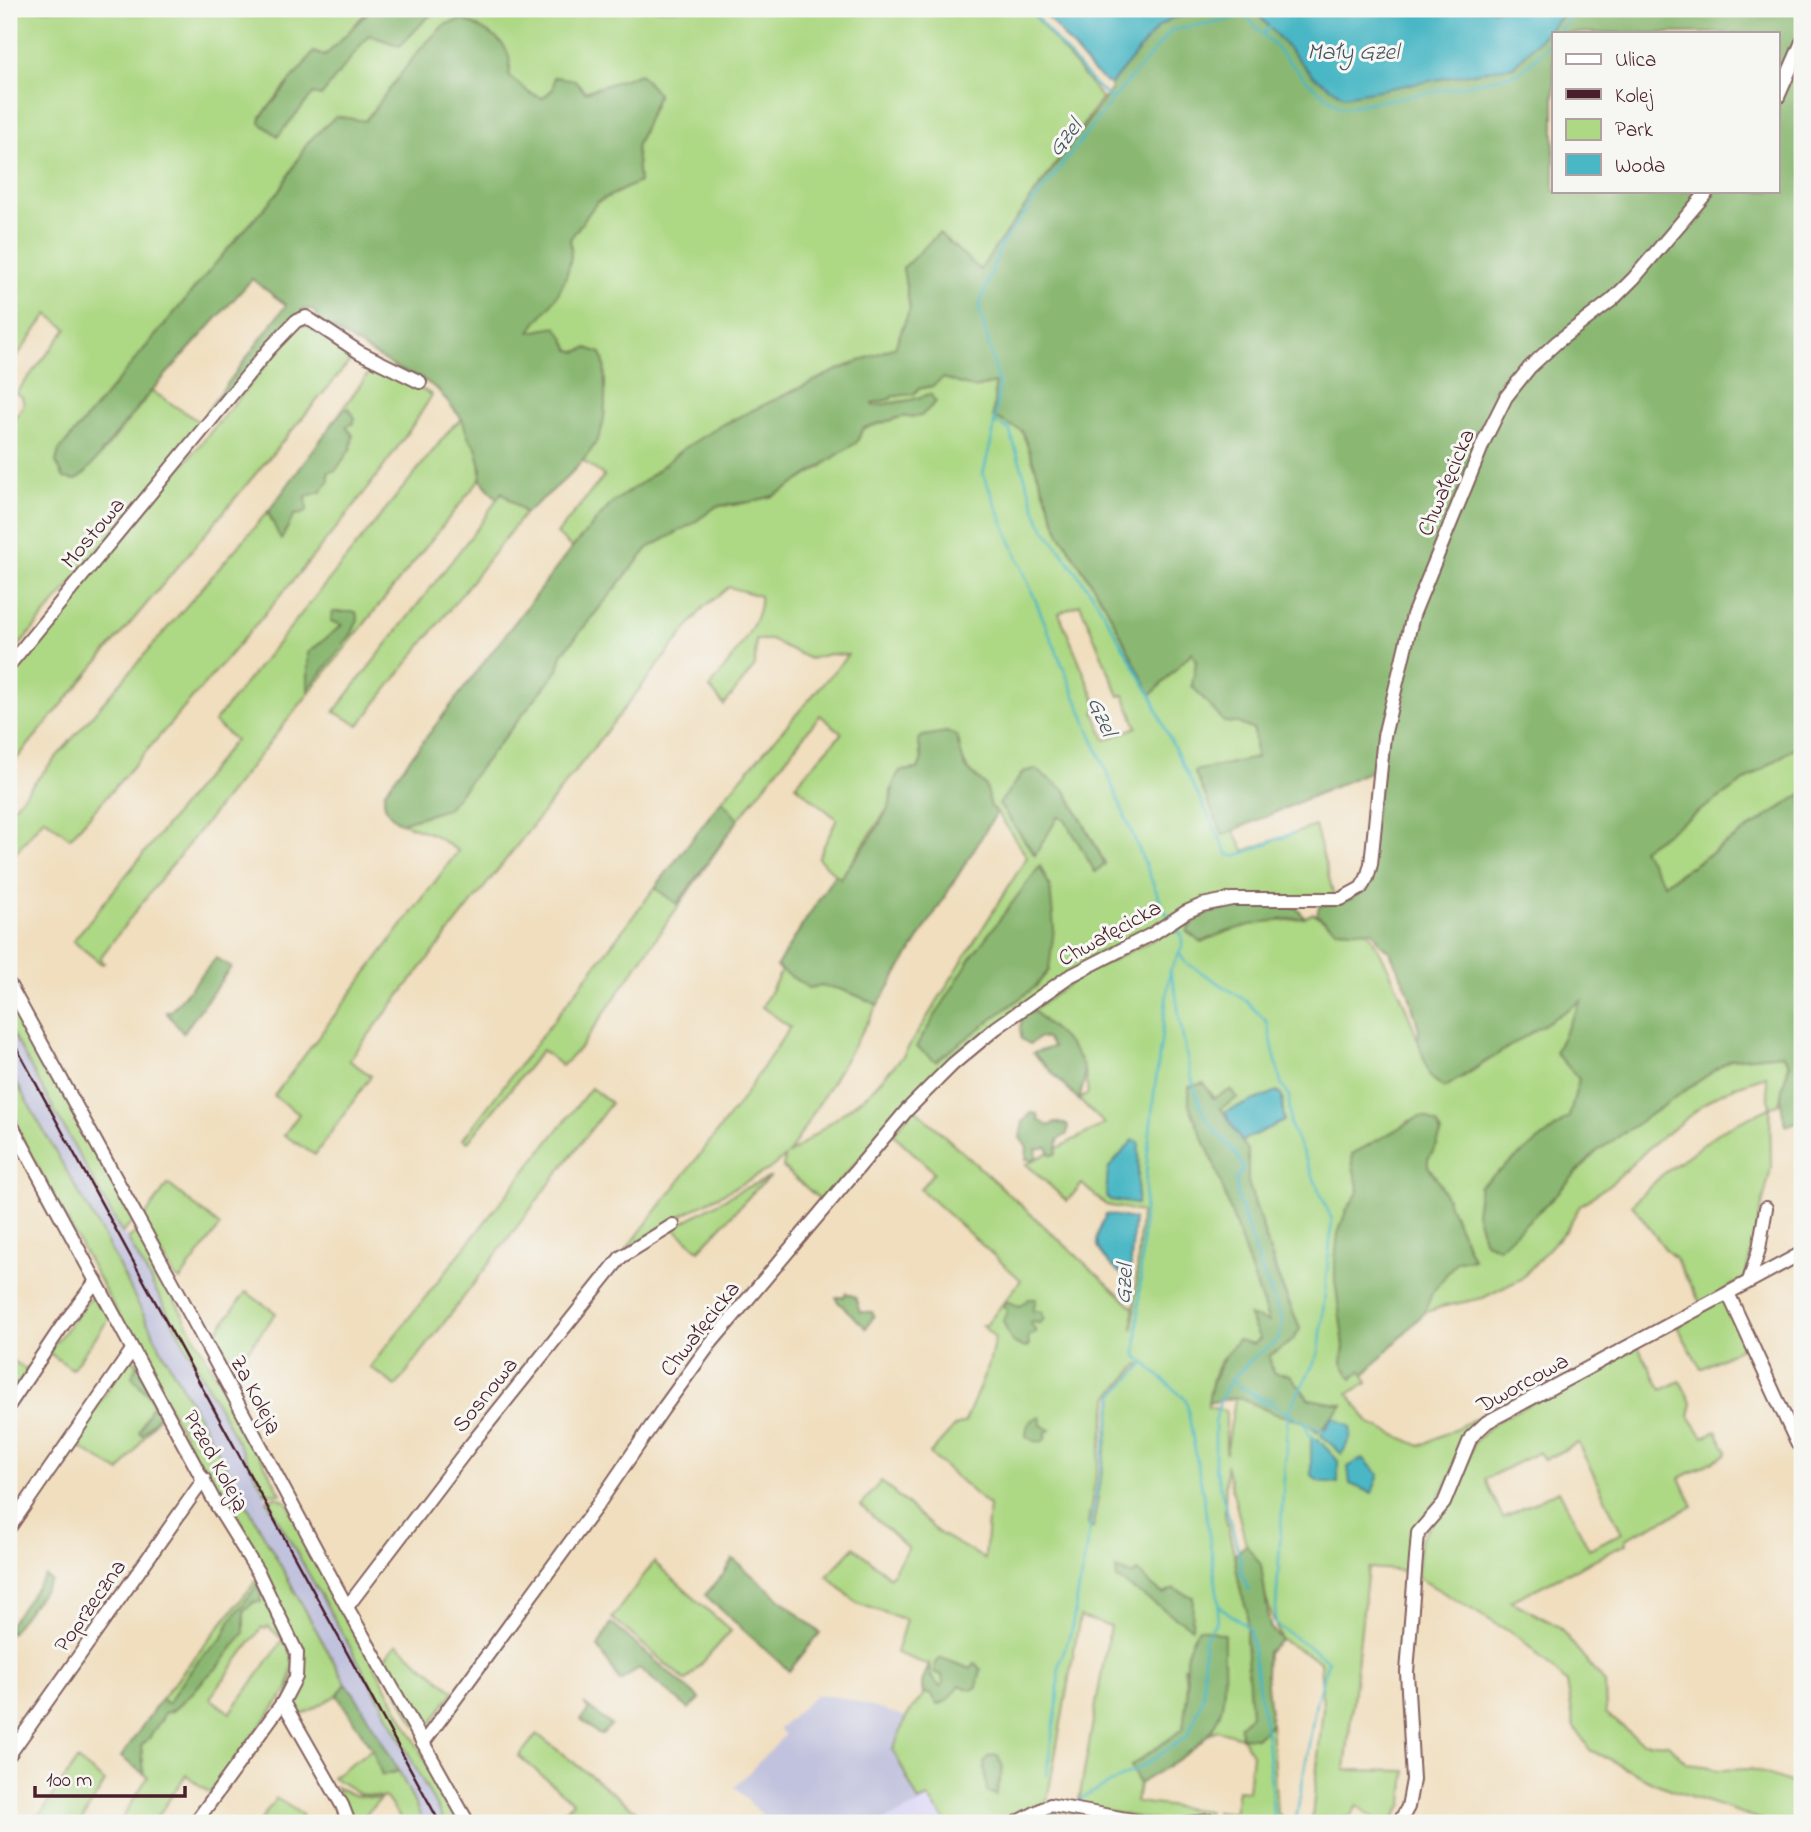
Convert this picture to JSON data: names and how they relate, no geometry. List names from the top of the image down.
{
  "streets": {
    "street": [
      "Chwałęcicka",
      "Mostowa",
      "Dworcowa",
      "Za Koleją",
      "Sosnowa",
      "Przed Koleją",
      "Poprzeczna"
    ]
  },
  "crossings": [
    ["Chwałęcicka", "Za Koleją"],
    ["Za Koleją", "Sosnowa"],
    ["Przed Koleją", "Poprzeczna"]
  ],
  "water": ["Mały Gzel", "Gzel"],
  "legend": [
    "Ulica",
    "Kolej",
    "Park",
    "Woda"
  ],
  "scale_bar": "100 m"
}
